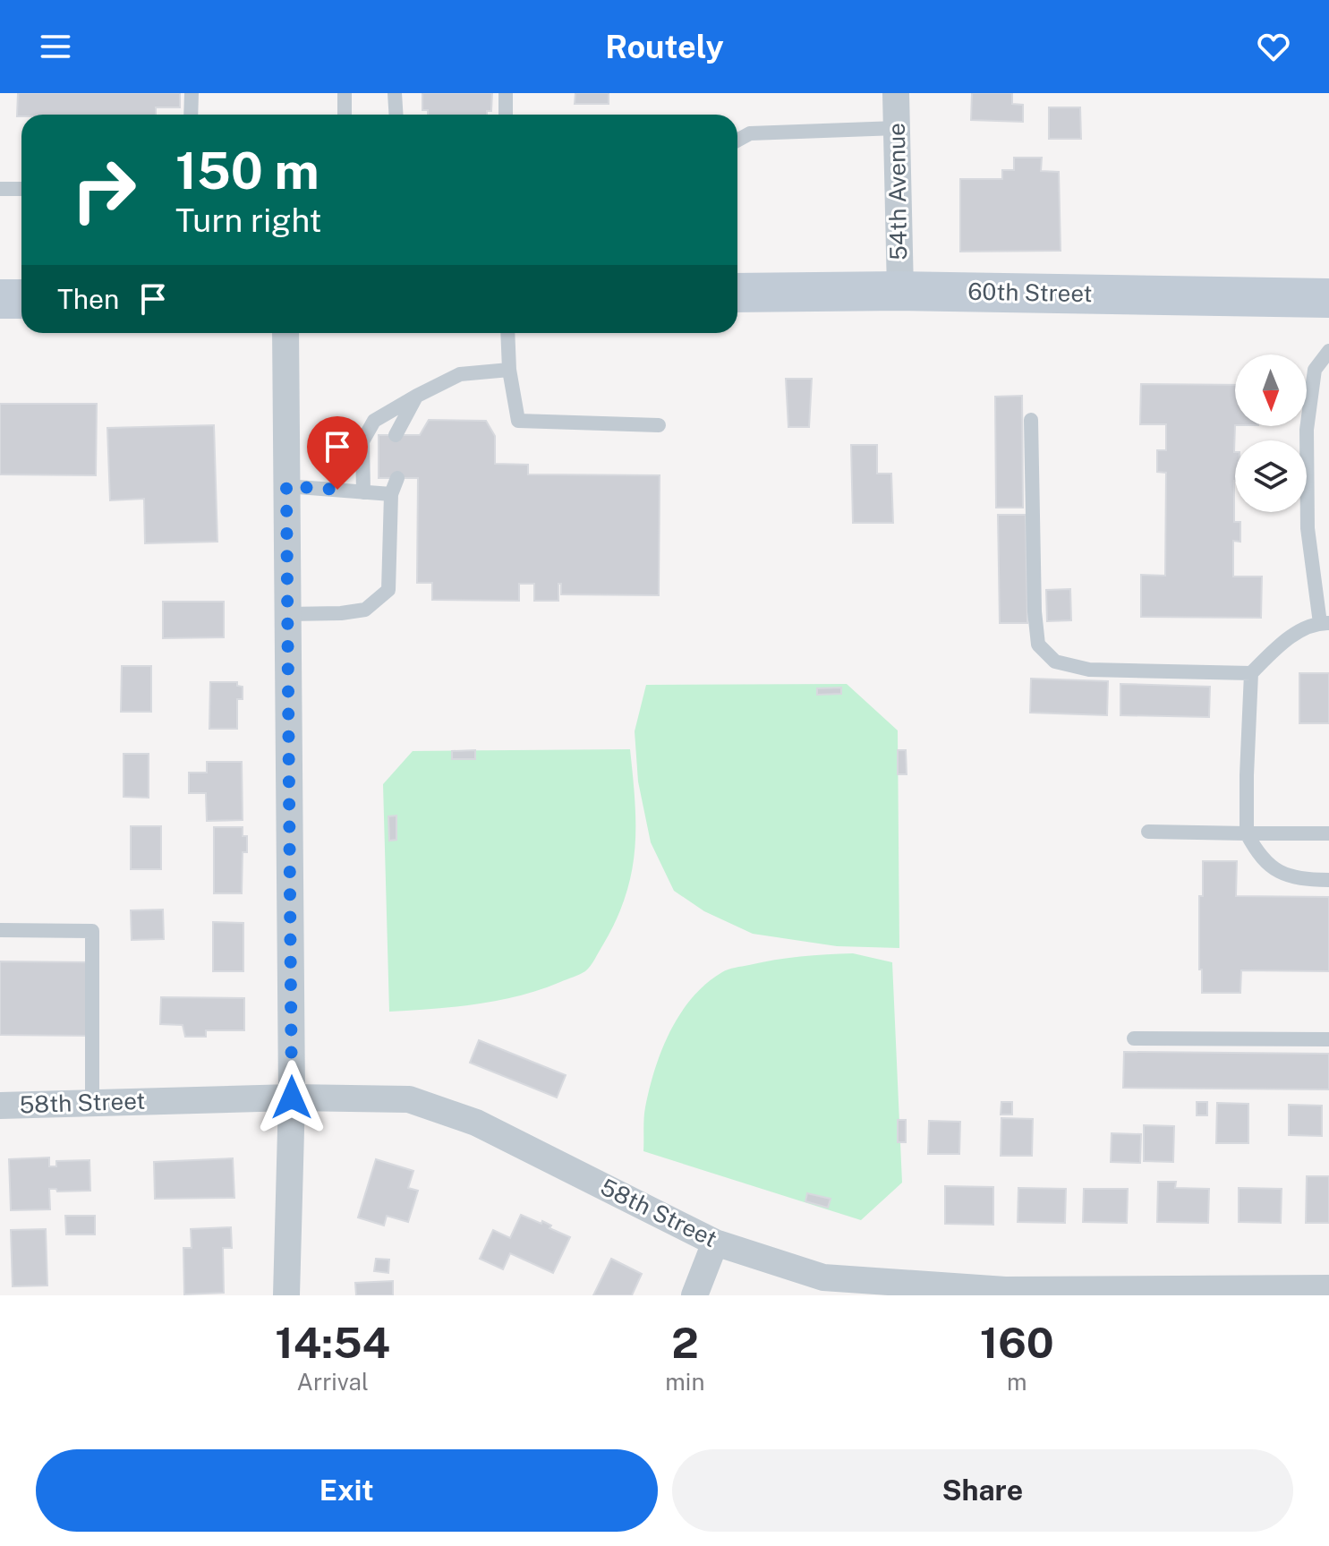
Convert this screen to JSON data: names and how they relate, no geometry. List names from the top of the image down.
{
  "streets": {
    "street": ["54th Avenue", "60th Street", "58th Street"]
  },
  "crossings": [
    ["54th Avenue", "60th Street"]
  ],
  "north": "bottom",
  "page": {
    "header": "Routely",
    "turn": ["150 m", "Turn right"],
    "then": "Then",
    "eta": [
      "14:54",
      "Arrival",
      "2",
      "min",
      "160",
      "m"
    ],
    "buttons": ["Exit", "Share"]
  }
}
